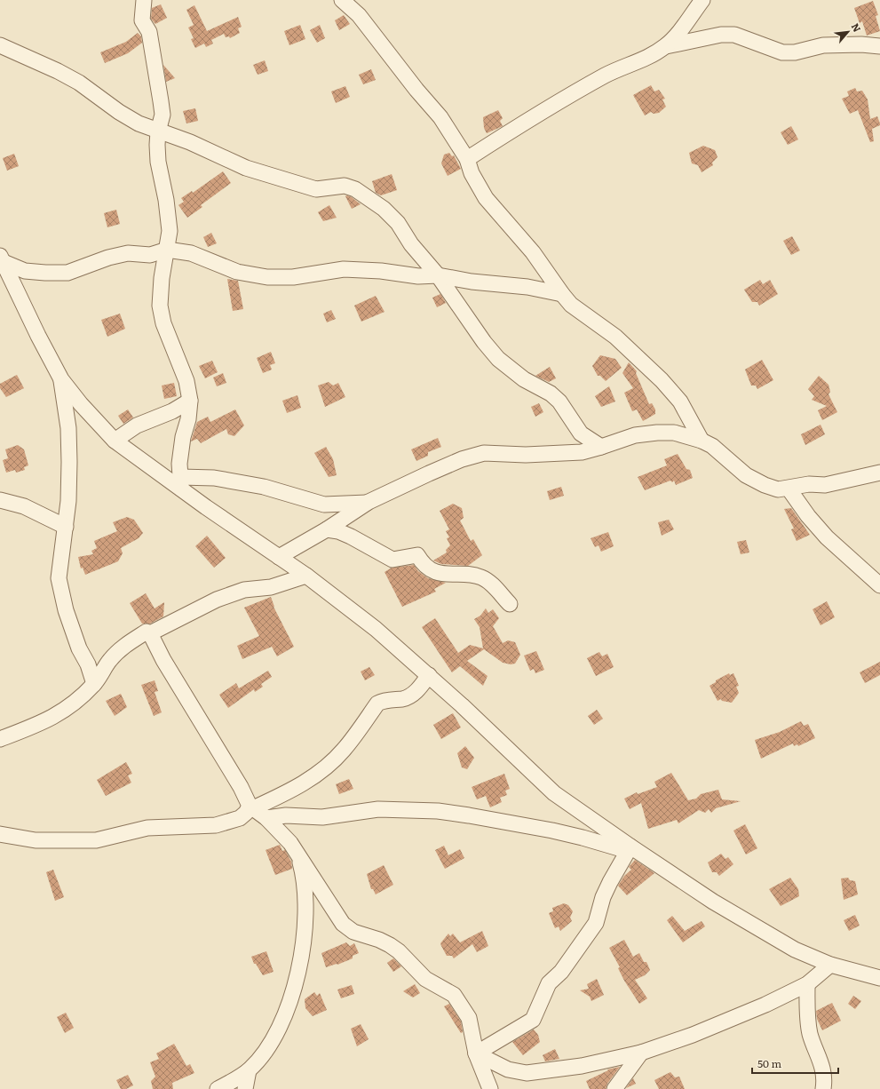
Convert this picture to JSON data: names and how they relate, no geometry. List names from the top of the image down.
{
  "scale_bar": "50 m",
  "north": "top right"
}
